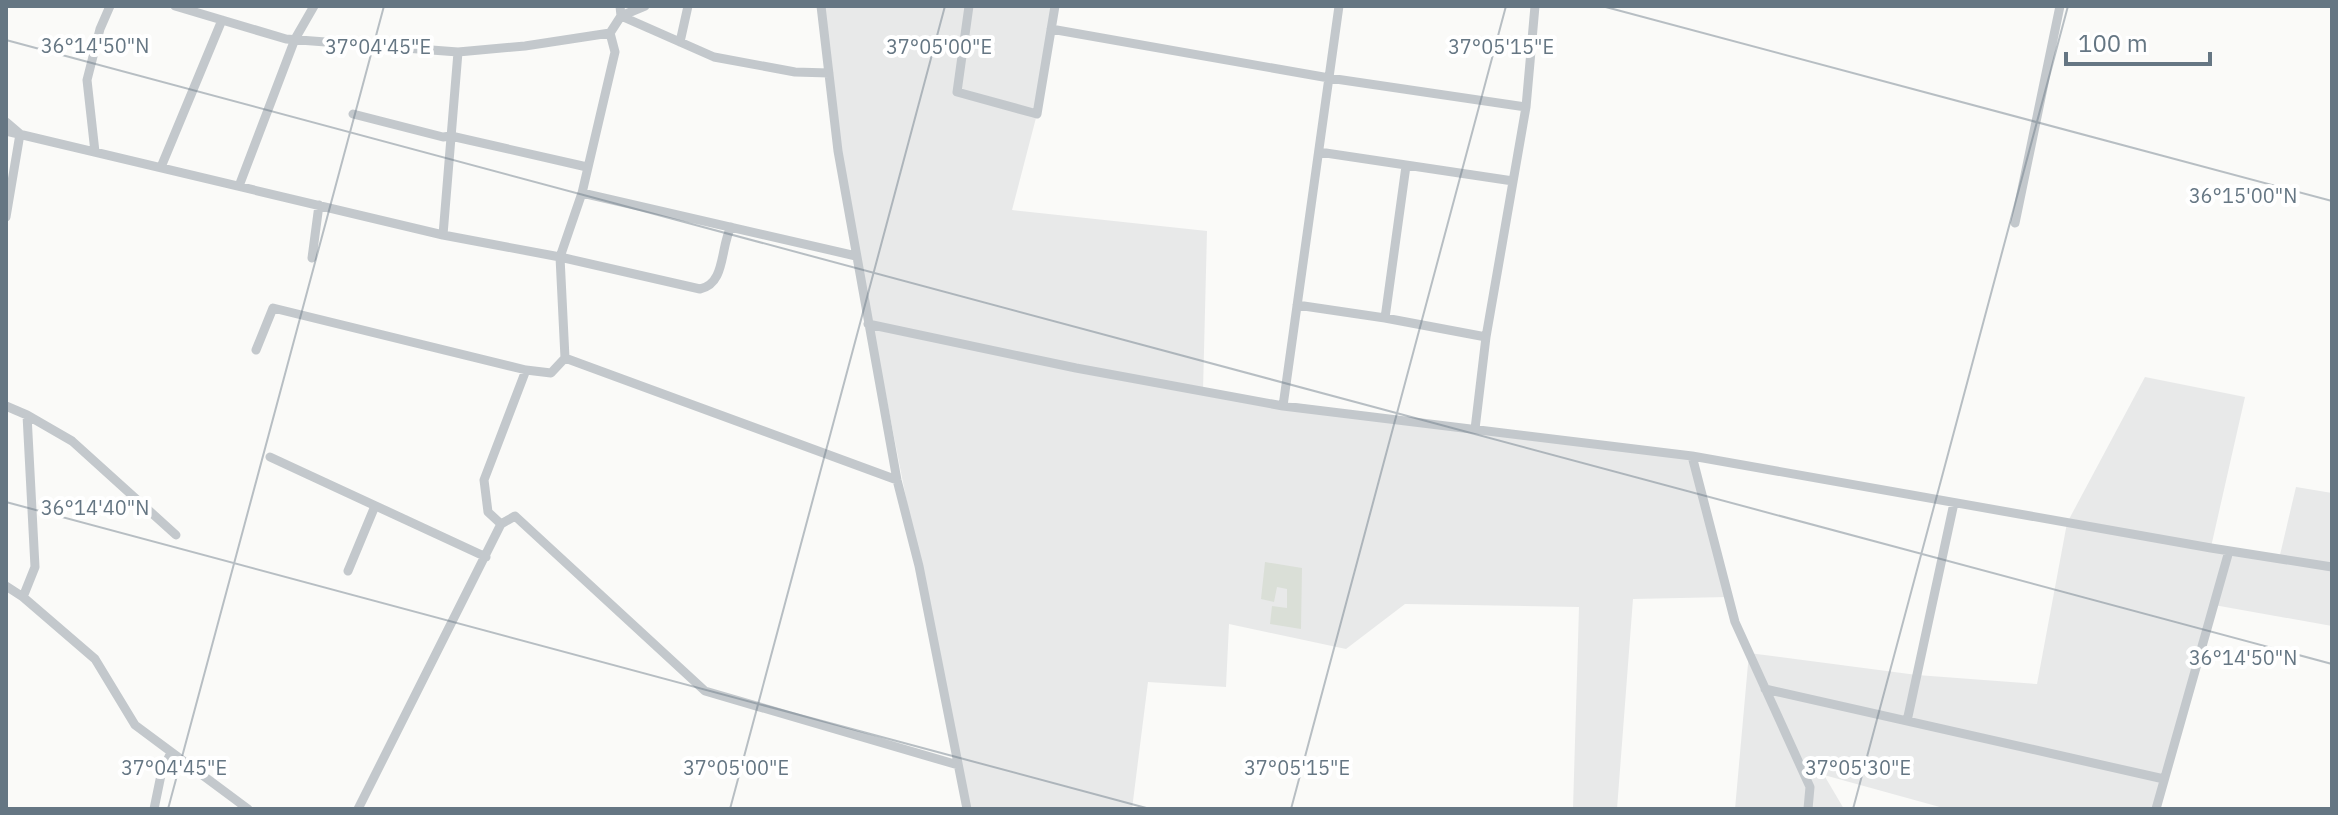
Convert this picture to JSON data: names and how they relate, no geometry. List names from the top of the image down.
{
  "scale_bar": "100 m",
  "coordinates": [
    "36°14'50\"N",
    "37°04'45\"E",
    "37°05'00\"E",
    "37°05'15\"E",
    "36°15'00\"N",
    "36°14'40\"N",
    "37°05'30\"E"
  ]
}
